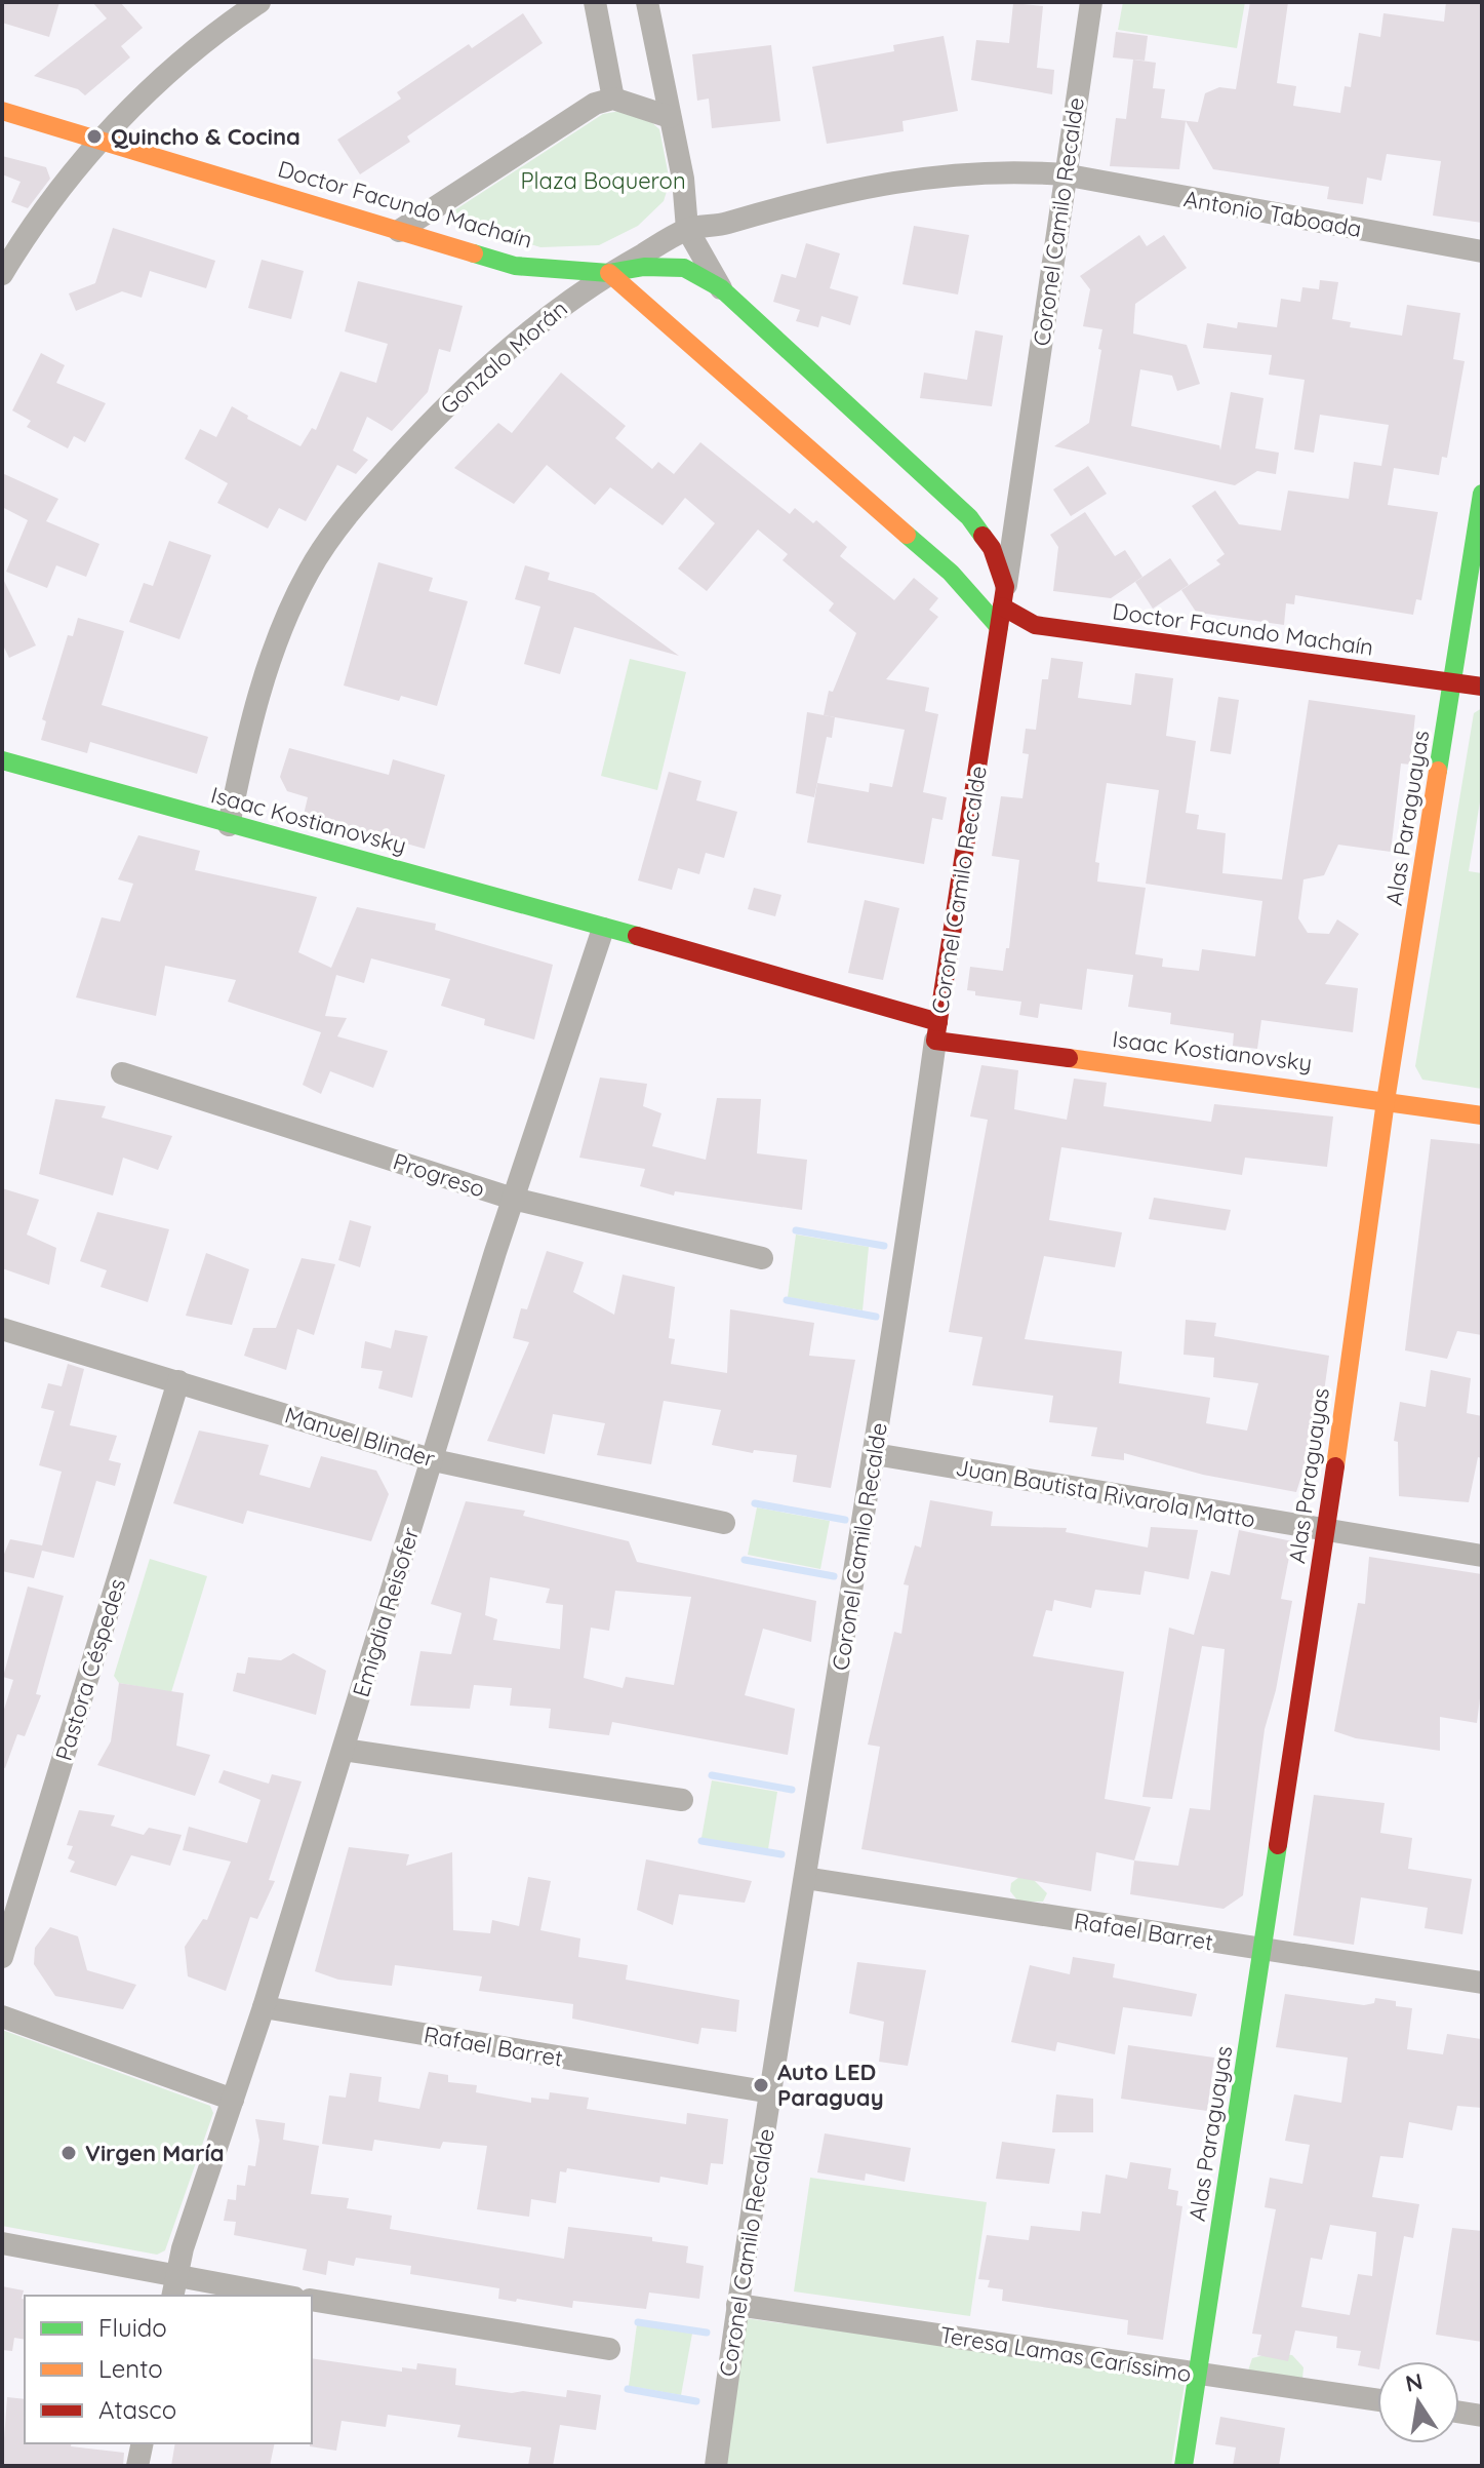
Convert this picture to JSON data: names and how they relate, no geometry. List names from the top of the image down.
{
  "streets": {
    "main road": [
      "Doctor Facundo Machaín",
      "Coronel Camilo Recalde",
      "Alas Paraguayas",
      "Isaac Kostianovsky"
    ],
    "street": [
      "Antonio Taboada",
      "Gonzalo Morán",
      "Progreso",
      "Manuel Blinder",
      "Juan Bautista Rivarola Matto",
      "Emigdia Reisofer",
      "Pastora Céspedes",
      "Rafael Barret",
      "Teresa Lamas Caríssimo"
    ]
  },
  "crossings": [
    ["Doctor Facundo Machaín", "Coronel Camilo Recalde"],
    ["Doctor Facundo Machaín", "Gonzalo Morán"],
    ["Doctor Facundo Machaín", "Alas Paraguayas"],
    ["Antonio Taboada", "Coronel Camilo Recalde"],
    ["Antonio Taboada", "Gonzalo Morán"],
    ["Coronel Camilo Recalde", "Gonzalo Morán"],
    ["Coronel Camilo Recalde", "Isaac Kostianovsky"],
    ["Coronel Camilo Recalde", "Juan Bautista Rivarola Matto"],
    ["Coronel Camilo Recalde", "Rafael Barret"],
    ["Coronel Camilo Recalde", "Teresa Lamas Caríssimo"],
    ["Gonzalo Morán", "Isaac Kostianovsky"],
    ["Alas Paraguayas", "Isaac Kostianovsky"],
    ["Alas Paraguayas", "Juan Bautista Rivarola Matto"],
    ["Alas Paraguayas", "Rafael Barret"],
    ["Alas Paraguayas", "Teresa Lamas Caríssimo"],
    ["Isaac Kostianovsky", "Emigdia Reisofer"],
    ["Progreso", "Emigdia Reisofer"],
    ["Manuel Blinder", "Emigdia Reisofer"],
    ["Manuel Blinder", "Pastora Céspedes"],
    ["Emigdia Reisofer", "Rafael Barret"]
  ],
  "parks": ["Plaza Boqueron"],
  "places": ["Quincho & Cocina", "Auto LED Paraguay", "Virgen María"],
  "legend": ["Fluido", "Lento", "Atasco"],
  "north": "top"
}
